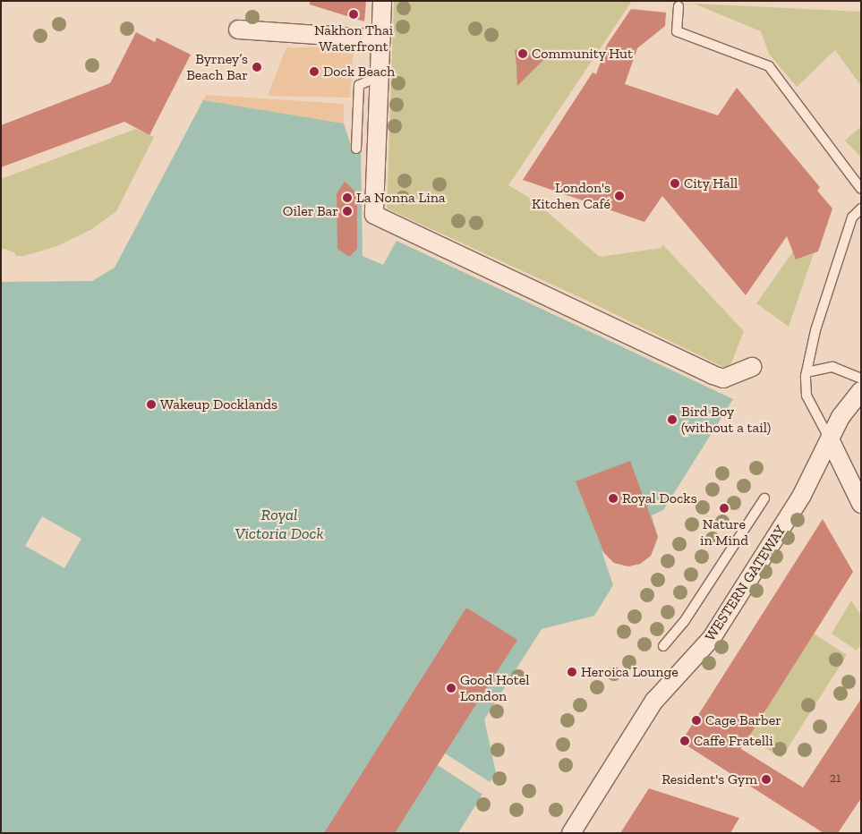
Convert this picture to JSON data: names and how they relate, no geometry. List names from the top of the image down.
{
  "streets": {
    "street": ["WESTERN GATEWAY"]
  },
  "water": ["Royal Victoria Dock"],
  "places": [
    "Nakhon Thai Waterfront",
    "Community Hut",
    "Byrney’s Beach Bar",
    "Dock Beach",
    "City Hall",
    "London's Kitchen Café",
    "La Nonna Lina",
    "Oiler Bar",
    "Wakeup Docklands",
    "Bird Boy (without a tail)",
    "Royal Docks",
    "Nature in Mind",
    "Heroica Lounge",
    "Good Hotel London",
    "Cage Barber",
    "Caffe Fratelli",
    "Resident's Gym"
  ],
  "house_numbers": ["21"]
}
